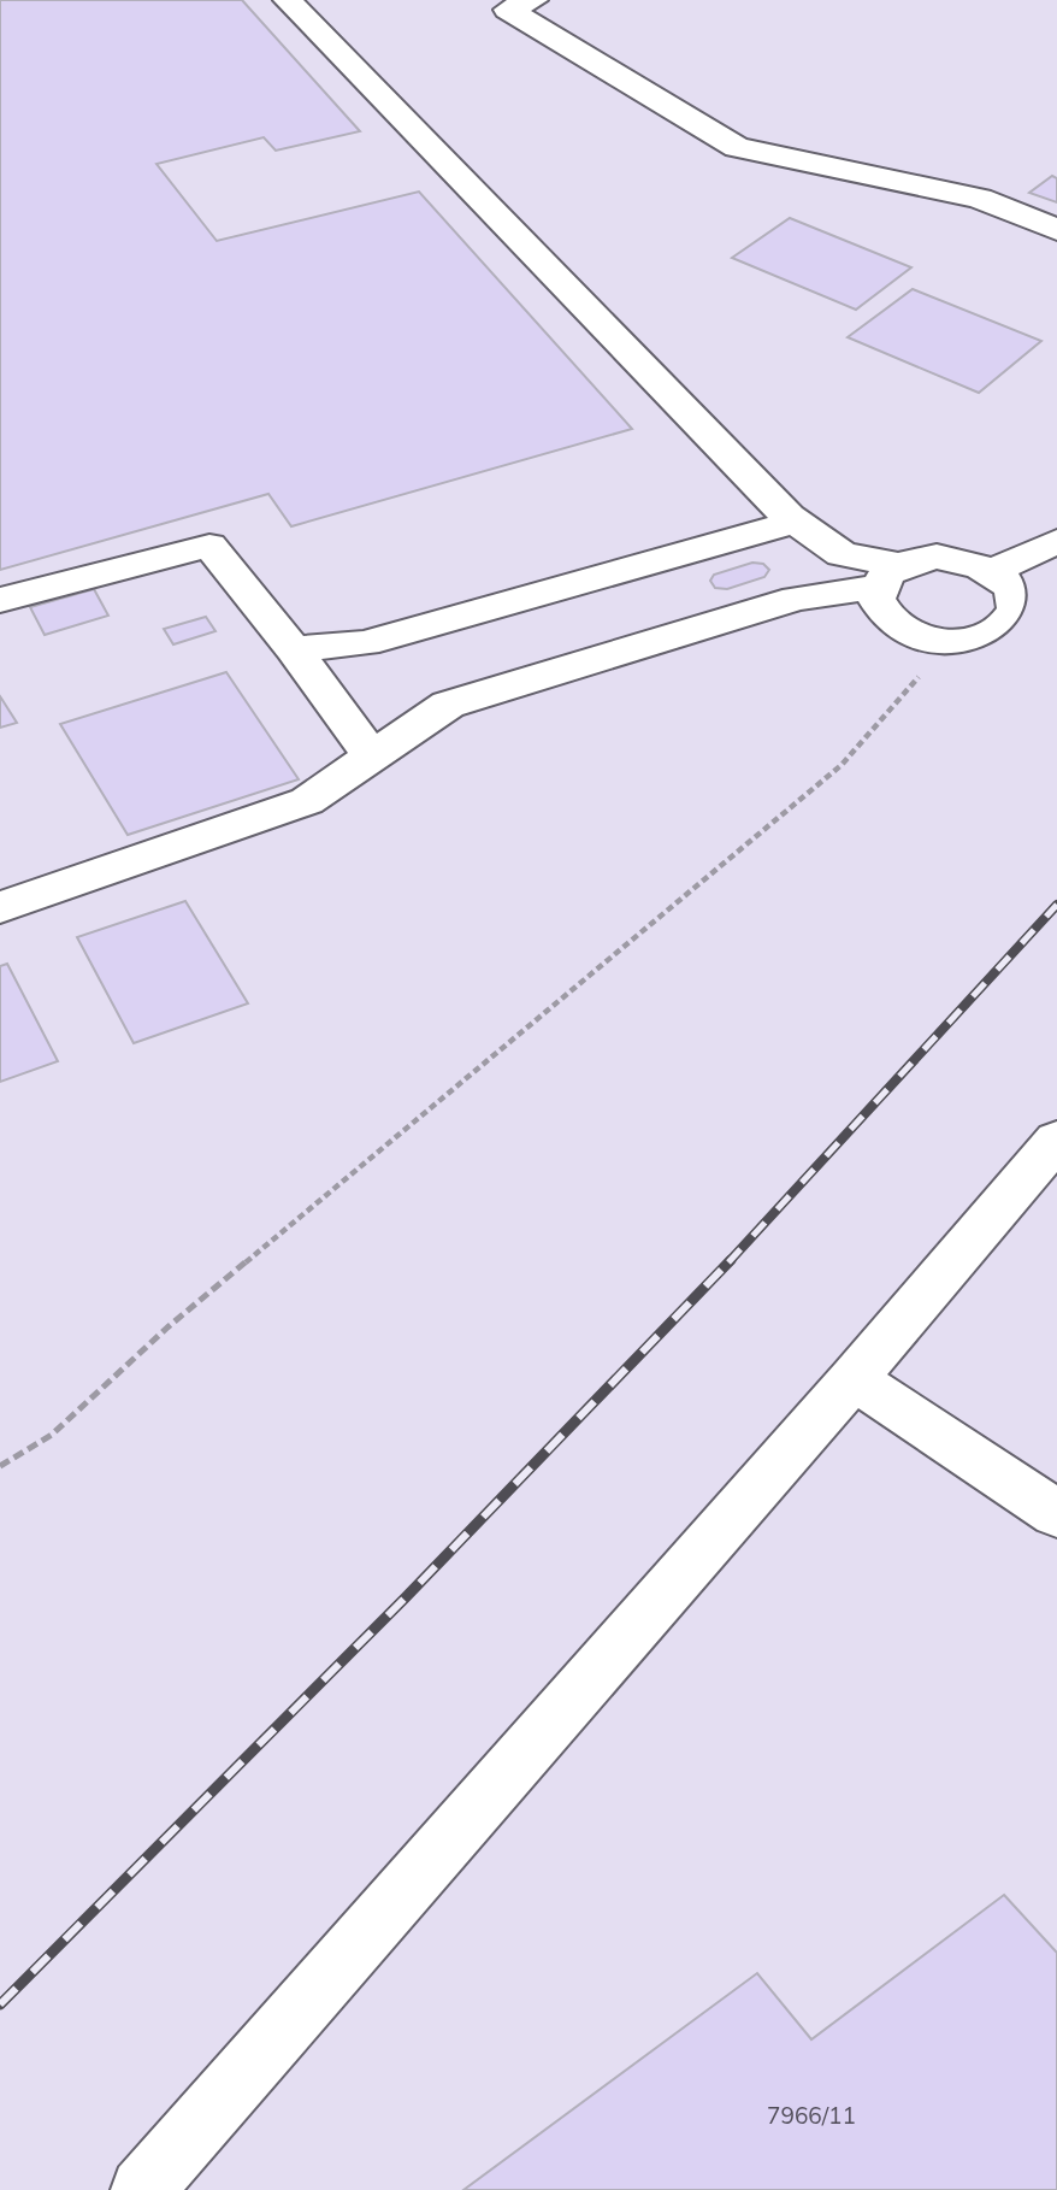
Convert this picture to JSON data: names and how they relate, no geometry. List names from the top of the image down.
{
  "house_numbers": ["7966/11"]
}
